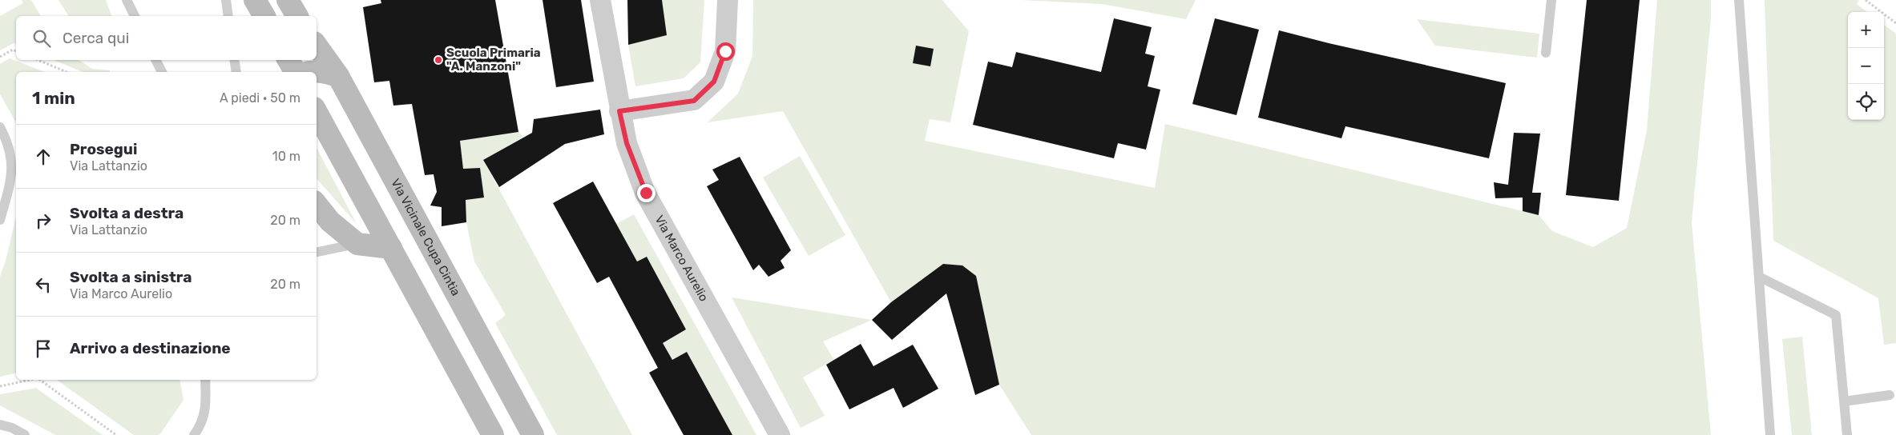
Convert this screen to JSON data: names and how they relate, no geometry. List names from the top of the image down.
{
  "streets": {
    "main road": ["Via Vicinale Cupa Cintia"],
    "street": ["Via Marco Aurelio"]
  },
  "places": ["Scuola Primaria \"A. Manzoni\""],
  "page": {
    "map_buttons": ["+", "−"],
    "search": "Cerca qui",
    "heading": ["1 min", "A piedi · 50 m"],
    "list": [
      ["Prosegui", "Via Lattanzio", "10 m"],
      ["Svolta a destra", "Via Lattanzio", "20 m"],
      ["Svolta a sinistra", "Via Marco Aurelio", "20 m"],
      "Arrivo a destinazione"
    ]
  }
}
